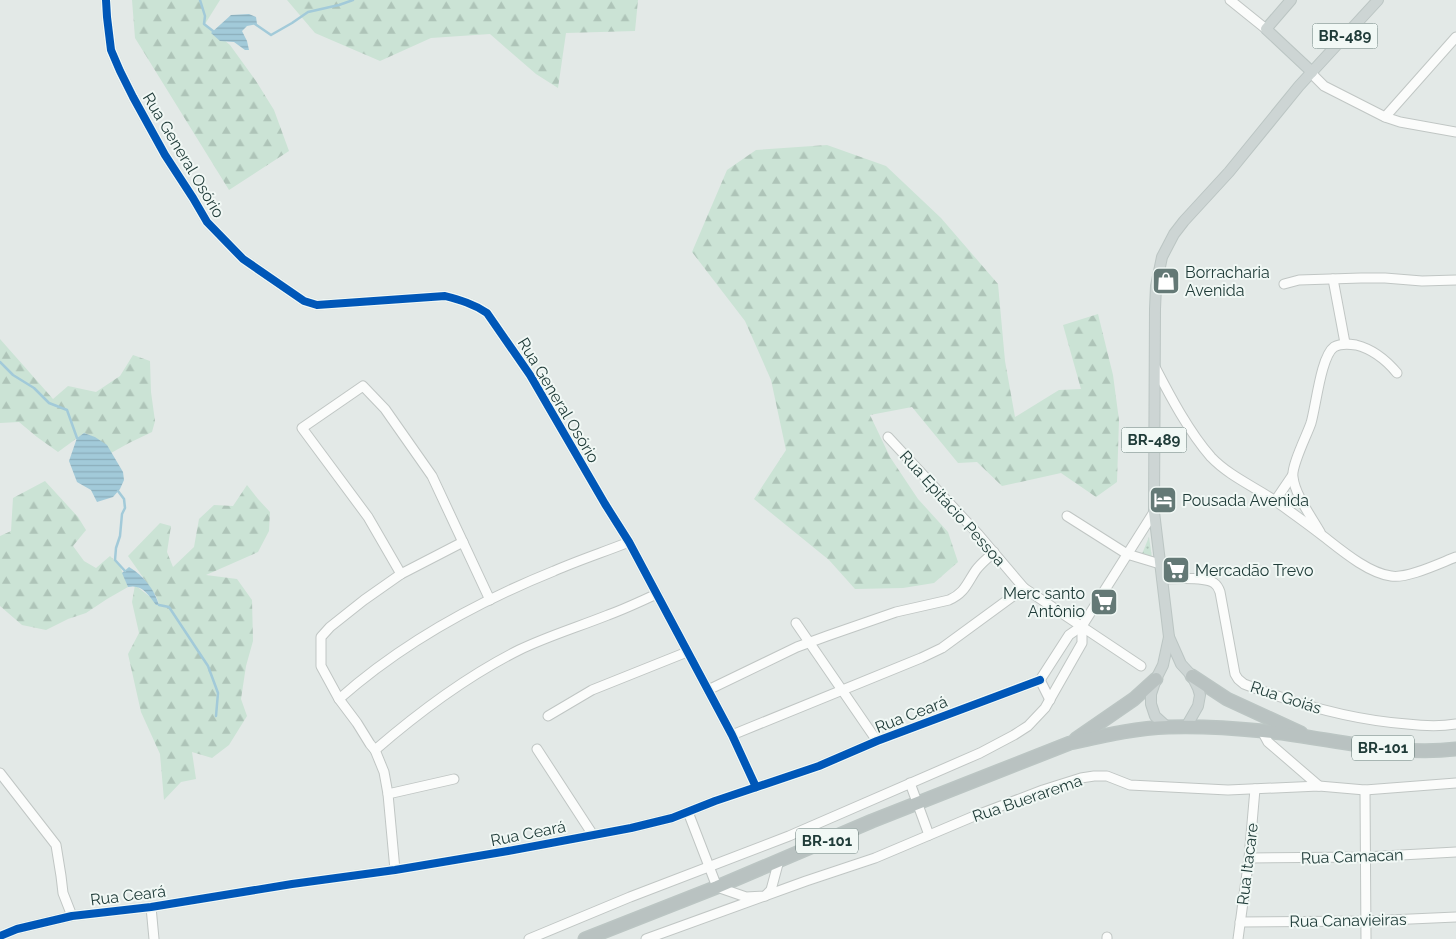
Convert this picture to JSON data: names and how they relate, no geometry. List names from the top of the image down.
{
  "streets": {
    "highway": ["BR-489", "BR-101"],
    "street": [
      "Rua General Osório",
      "Rua Epitácio Pessoa",
      "Rua Goiás",
      "Rua Ceará",
      "Rua Buerarema",
      "Rua Camacan",
      "Rua Itacare",
      "Rua Canavieiras"
    ]
  },
  "crossings": [
    ["BR-489", "Rua Goiás"],
    ["BR-489", "BR-101"],
    ["Rua General Osório", "Rua Ceará"],
    ["Rua Buerarema", "Rua Itacare"],
    ["Rua Camacan", "Rua Itacare"],
    ["Rua Itacare", "Rua Canavieiras"]
  ],
  "places": {
    "shop": ["Borracharia Avenida"],
    "hotel": ["Pousada Avenida"],
    "supermarket": ["Mercadão Trevo", "Merc santo Antônio"]
  }
}
